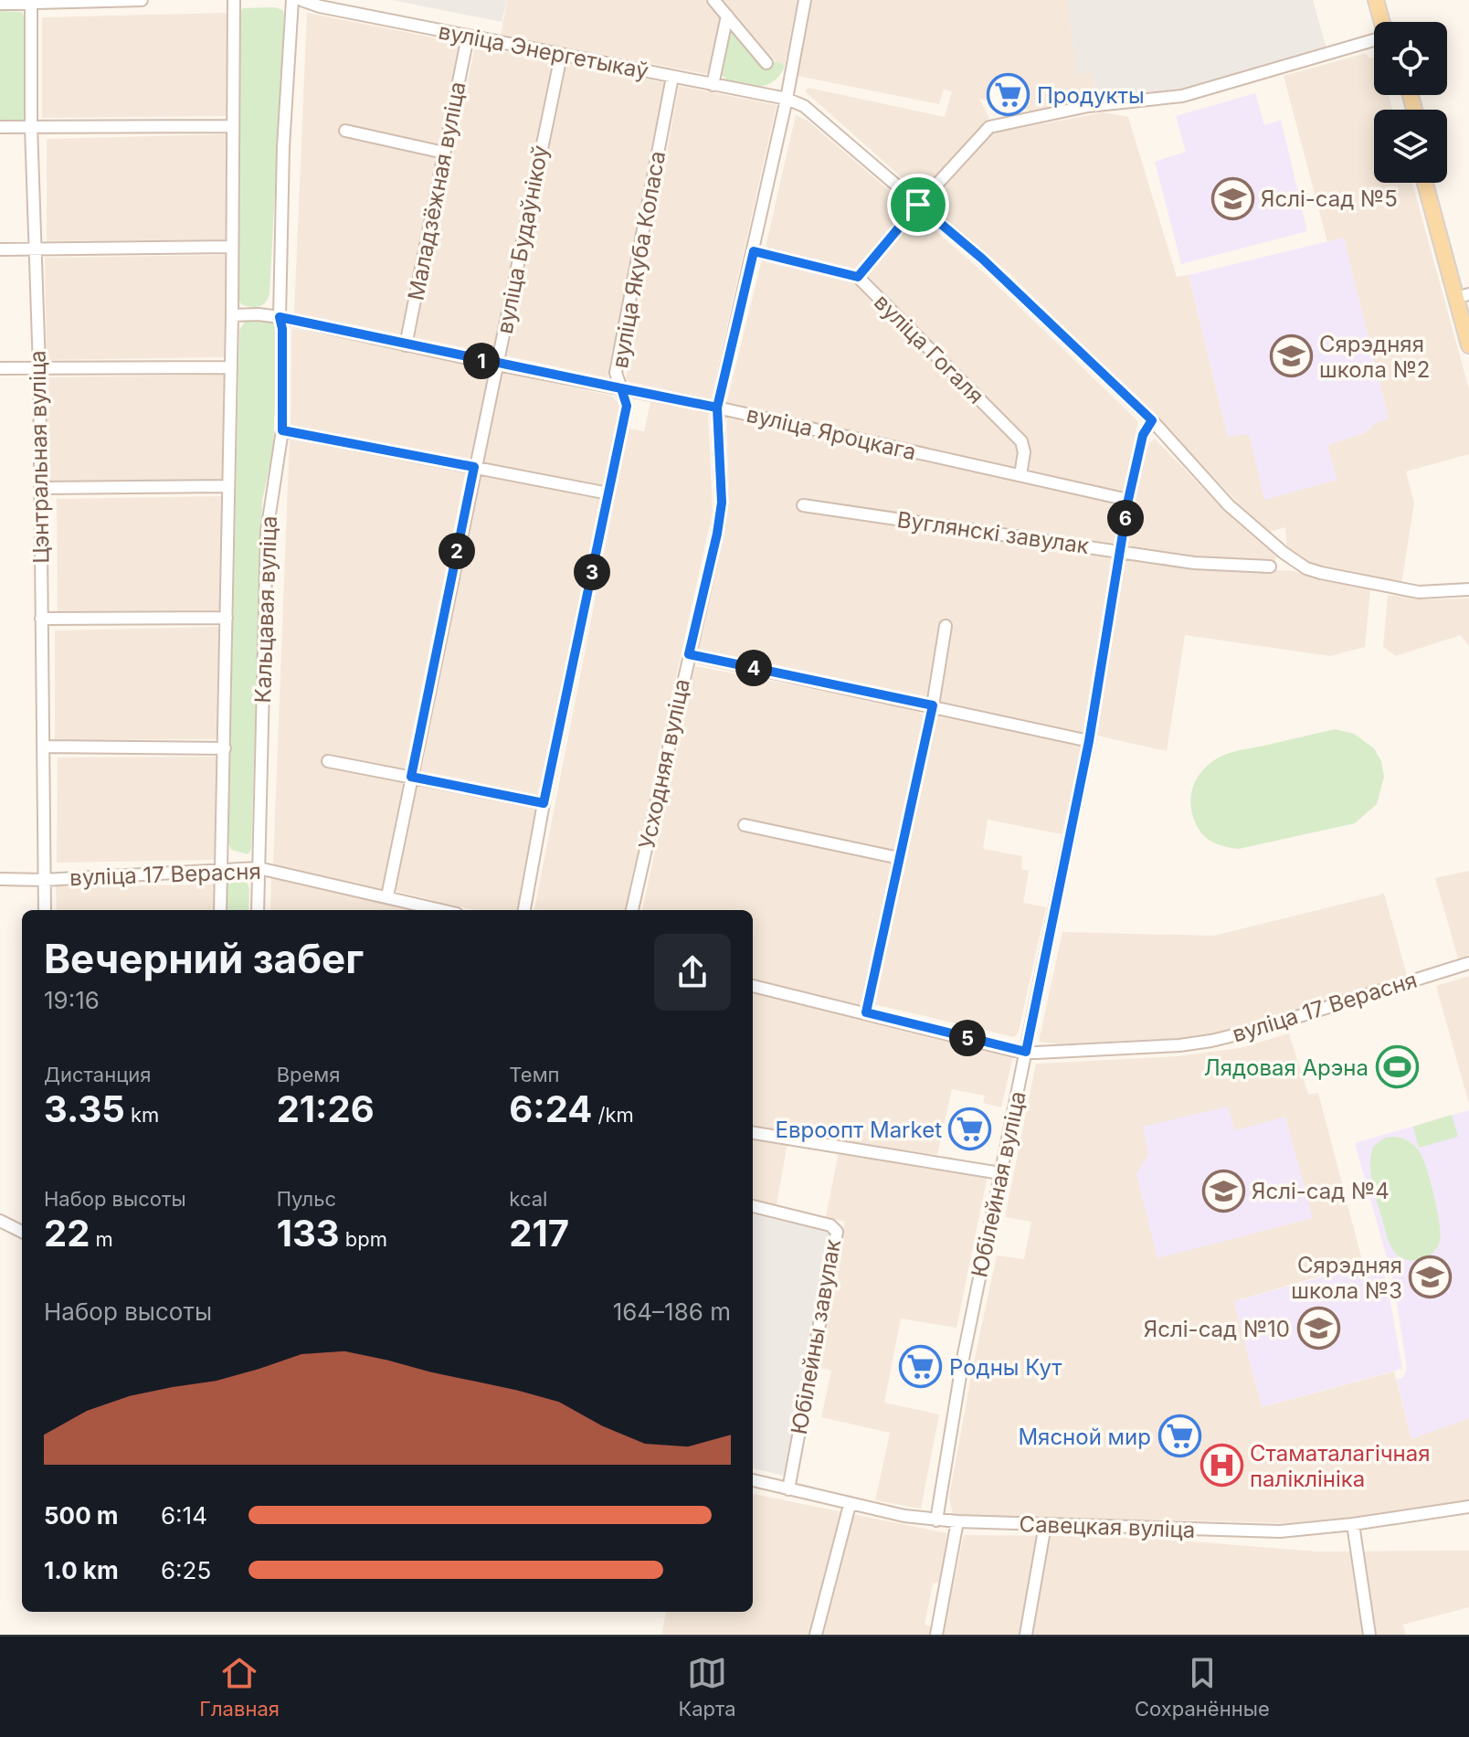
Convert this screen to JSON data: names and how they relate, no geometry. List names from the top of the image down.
{
  "streets": {
    "street": [
      "вуліца Энергетыкаў",
      "Маладзёжная вуліца",
      "вуліца Будаўнікоў",
      "вуліца Якуба Коласа",
      "вуліца Гогаля",
      "вуліца Яроцкага",
      "Цэнтральная вуліца",
      "Вуглянскі завулак",
      "Кальцавая вуліца",
      "Усходняя вуліца",
      "вуліца 17 Верасня",
      "Юбілейная вуліца",
      "Юбілейны завулак",
      "Савецкая вуліца"
    ]
  },
  "crossings": [
    ["вуліца Энергетыкаў", "Маладзёжная вуліца"],
    ["вуліца Энергетыкаў", "вуліца Будаўнікоў"],
    ["вуліца Энергетыкаў", "вуліца Якуба Коласа"],
    ["вуліца Энергетыкаў", "Усходняя вуліца"],
    ["вуліца Энергетыкаў", "Юбілейная вуліца"],
    ["Маладзёжная вуліца", "вуліца Яроцкага"],
    ["вуліца Будаўнікоў", "вуліца Яроцкага"],
    ["вуліца Будаўнікоў", "вуліца 17 Верасня"],
    ["вуліца Якуба Коласа", "вуліца Яроцкага"],
    ["вуліца Гогаля", "вуліца Яроцкага"],
    ["вуліца Гогаля", "Усходняя вуліца"],
    ["вуліца Яроцкага", "Кальцавая вуліца"],
    ["вуліца Яроцкага", "Усходняя вуліца"],
    ["вуліца Яроцкага", "Юбілейная вуліца"],
    ["Цэнтральная вуліца", "вуліца 17 Верасня"],
    ["Вуглянскі завулак", "Юбілейная вуліца"],
    ["Кальцавая вуліца", "вуліца 17 Верасня"],
    ["вуліца 17 Верасня", "Юбілейная вуліца"],
    ["Юбілейная вуліца", "Савецкая вуліца"],
    ["Юбілейны завулак", "Савецкая вуліца"]
  ],
  "places": {
    "supermarket": [
      "Продукты",
      "Евроопт Market",
      "Родны Кут",
      "Мясной мир"
    ],
    "school or university": [
      "Яслі-сад №5",
      "Сярэдняя школа №2",
      "Яслі-сад №4",
      "Сярэдняя школа №3",
      "Яслі-сад №10"
    ],
    "sports": ["Лядовая Арэна"],
    "hospital": ["Стаматалагічная паліклініка"]
  },
  "page": {
    "pins": [
      "1",
      "6",
      "2",
      "3",
      "4",
      "5"
    ],
    "heading": ["Вечерний забег", "19:16"],
    "stats": [
      ["Дистанция", "3.35 km"],
      ["Время", "21:26"],
      ["Темп", "6:24 /km"],
      ["Набор высоты", "22 m"],
      ["Пульс", "133 bpm"],
      ["kcal", "217"]
    ],
    "chart": ["Набор высоты", "164–186 m"],
    "list": [
      {
        "name": "500 m",
        "note": "6:14"
      },
      {
        "name": "1.0 km",
        "note": "6:25"
      }
    ],
    "tabs": ["Главная", "Карта", "Сохранённые"]
  }
}
